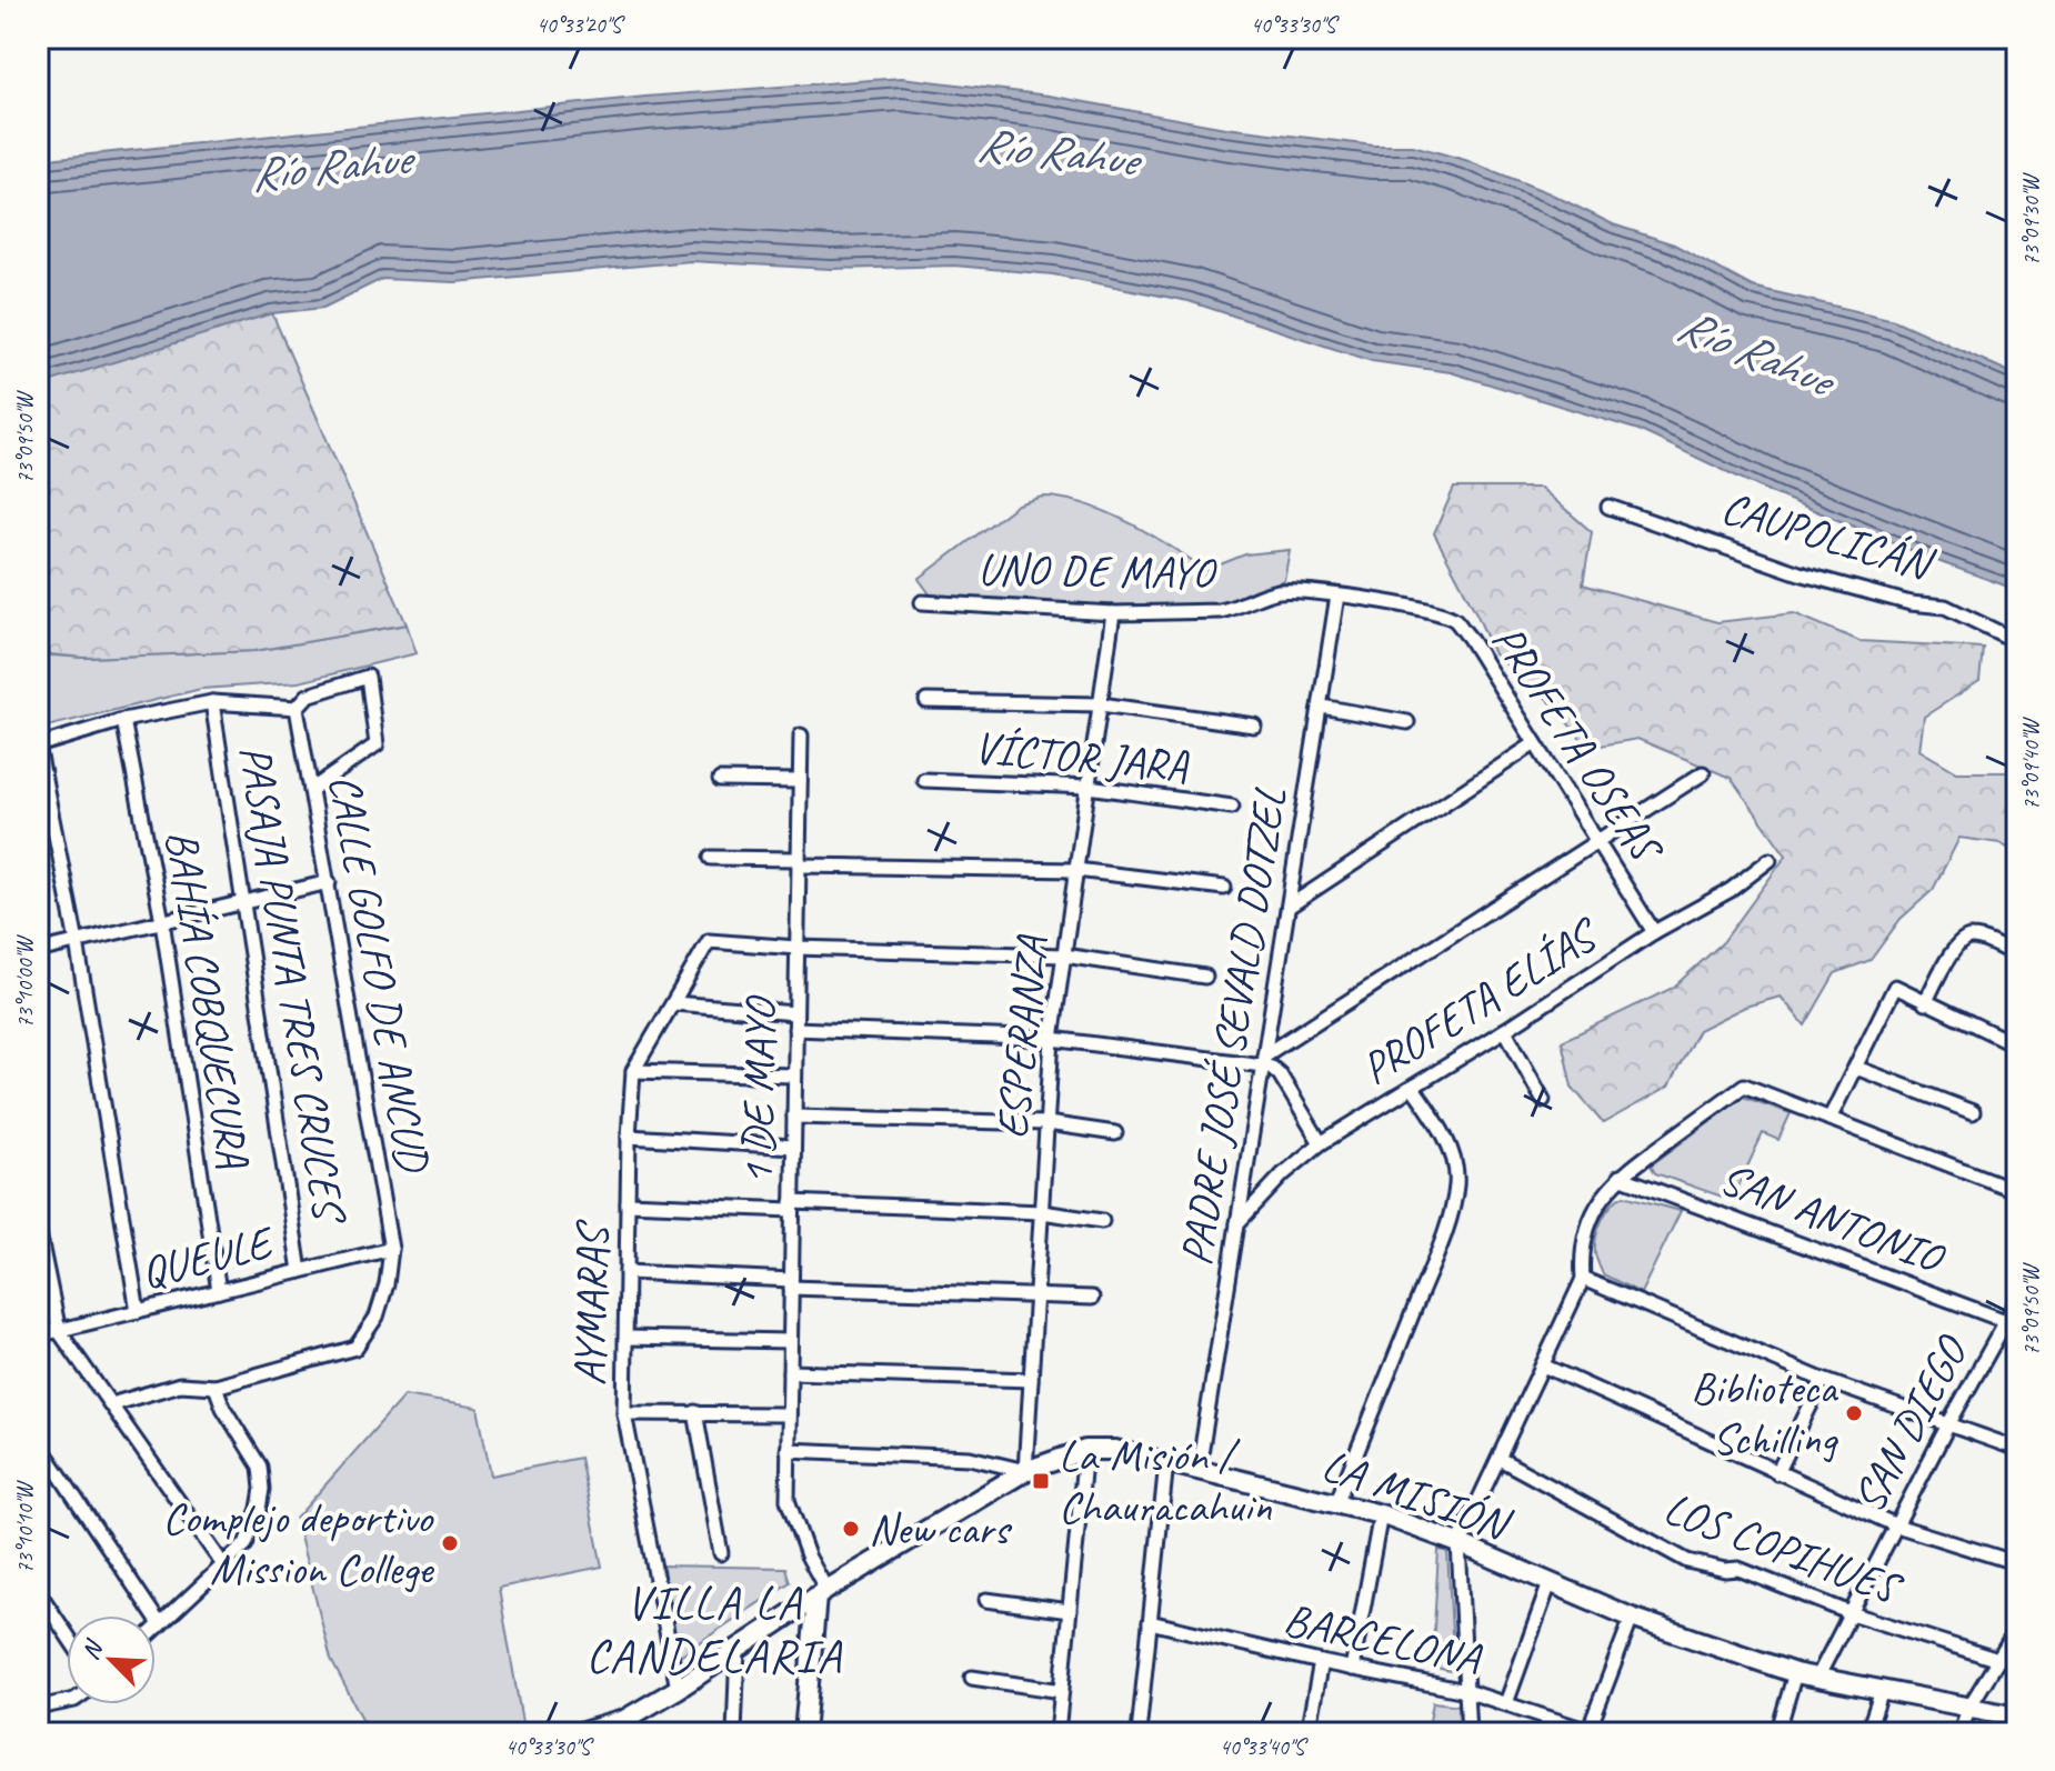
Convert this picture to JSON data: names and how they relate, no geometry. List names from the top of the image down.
{
  "streets": {
    "street": [
      "CAUPOLICÁN",
      "UNO DE MAYO",
      "PROFETA OSEAS",
      "VÍCTOR JARA",
      "CALLE GOLFO DE ANCUD",
      "PASAJA PUNTA TRES CRUCES",
      "BAHÍA COBQUECURA",
      "PROFETA ELÍAS",
      "PADRE JOSÉ SEVALD DOTZEL",
      "ESPERANZA",
      "1 DE MAYO",
      "SAN ANTONIO",
      "QUEULE",
      "AYMARAS",
      "SAN DIEGO",
      "LA MISIÓN",
      "LOS COPIHUES",
      "BARCELONA"
    ]
  },
  "crossings": [
    ["UNO DE MAYO", "PROFETA OSEAS"],
    ["UNO DE MAYO", "ESPERANZA"],
    ["PROFETA OSEAS", "PROFETA ELÍAS"],
    ["PROFETA OSEAS", "PADRE JOSÉ SEVALD DOTZEL"],
    ["VÍCTOR JARA", "ESPERANZA"],
    ["CALLE GOLFO DE ANCUD", "QUEULE"],
    ["PASAJA PUNTA TRES CRUCES", "QUEULE"],
    ["BAHÍA COBQUECURA", "QUEULE"],
    ["PROFETA ELÍAS", "PADRE JOSÉ SEVALD DOTZEL"],
    ["PADRE JOSÉ SEVALD DOTZEL", "LA MISIÓN"],
    ["ESPERANZA", "LA MISIÓN"],
    ["1 DE MAYO", "AYMARAS"],
    ["1 DE MAYO", "LA MISIÓN"],
    ["SAN ANTONIO", "SAN DIEGO"],
    ["AYMARAS", "LA MISIÓN"],
    ["SAN DIEGO", "LA MISIÓN"],
    ["SAN DIEGO", "LOS COPIHUES"]
  ],
  "districts": ["VILLA LA CANDELARIA"],
  "water": ["Río Rahue"],
  "places": {
    "other": ["Biblioteca Schilling", "New cars", "Complejo deportivo Mission College"],
    "transit": ["La Misión / Chauracahuin"]
  },
  "north": "top left",
  "coordinates": [
    "40°33'20\"S",
    "40°33'30\"S",
    "73°09'30\"W",
    "73°09'50\"W",
    "73°09'40\"W",
    "73°10'00\"W",
    "73°10'10\"W",
    "40°33'40\"S"
  ]
}
